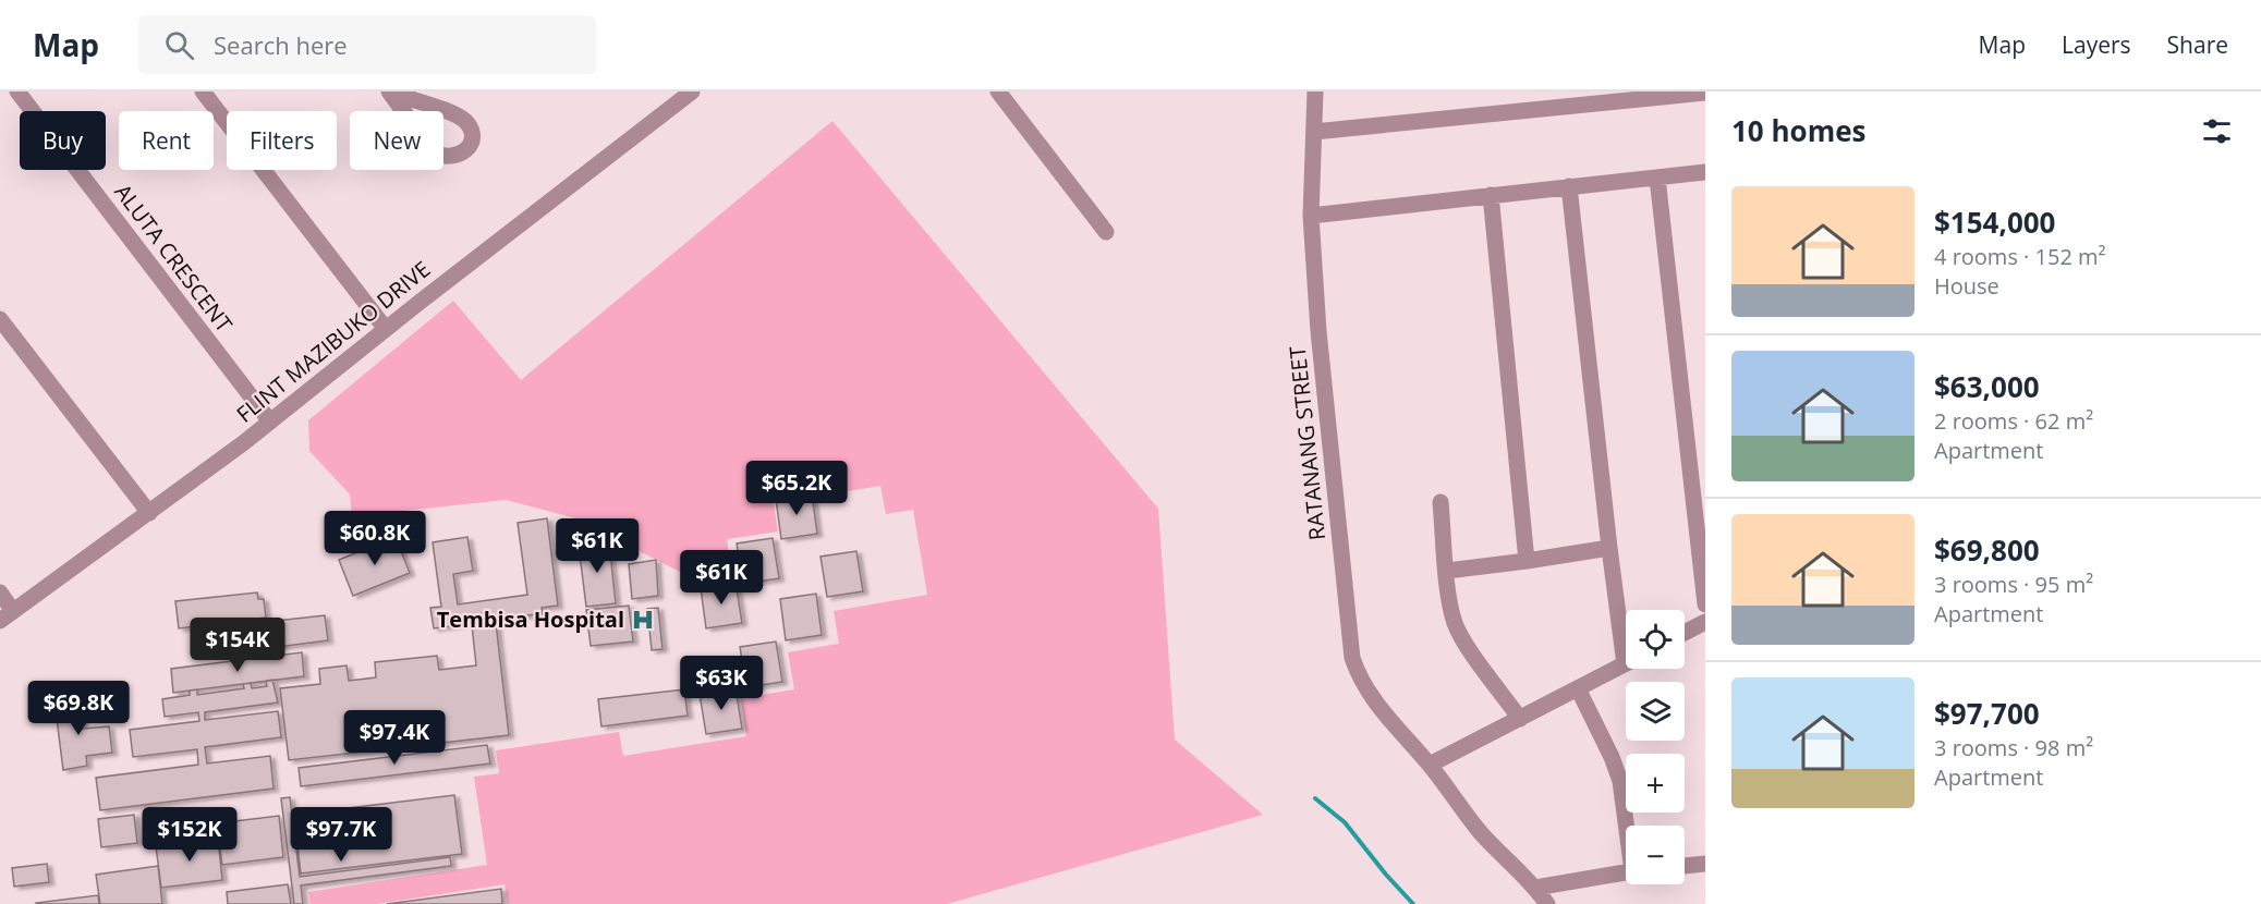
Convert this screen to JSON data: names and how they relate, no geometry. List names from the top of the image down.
{
  "streets": {
    "street": ["ALUTA CRESCENT", "FLINT MAZIBUKO DRIVE", "RATANANG STREET"]
  },
  "crossings": [
    ["ALUTA CRESCENT", "FLINT MAZIBUKO DRIVE"]
  ],
  "places": {
    "hospital": ["Tembisa Hospital"]
  },
  "page": {
    "header": "Map",
    "search": "Search here",
    "nav": ["Map", "Layers", "Share"],
    "heading": "10 homes",
    "chip": [
      "Buy",
      "Rent",
      "Filters",
      "New"
    ],
    "list": [
      {
        "name": "$154,000",
        "note": "4 rooms · 152 m² · House"
      },
      {
        "name": "$63,000",
        "note": "2 rooms · 62 m² · Apartment"
      },
      {
        "name": "$69,800",
        "note": "3 rooms · 95 m² · Apartment"
      },
      {
        "name": "$97,700",
        "note": "3 rooms · 98 m² · Apartment"
      }
    ],
    "price": [
      "$65.2K",
      "$60.8K",
      "$61K",
      "$61K",
      "$154K",
      "$63K",
      "$69.8K",
      "$97.4K",
      "$152K",
      "$97.7K"
    ],
    "map_buttons": ["+", "−"]
  }
}
